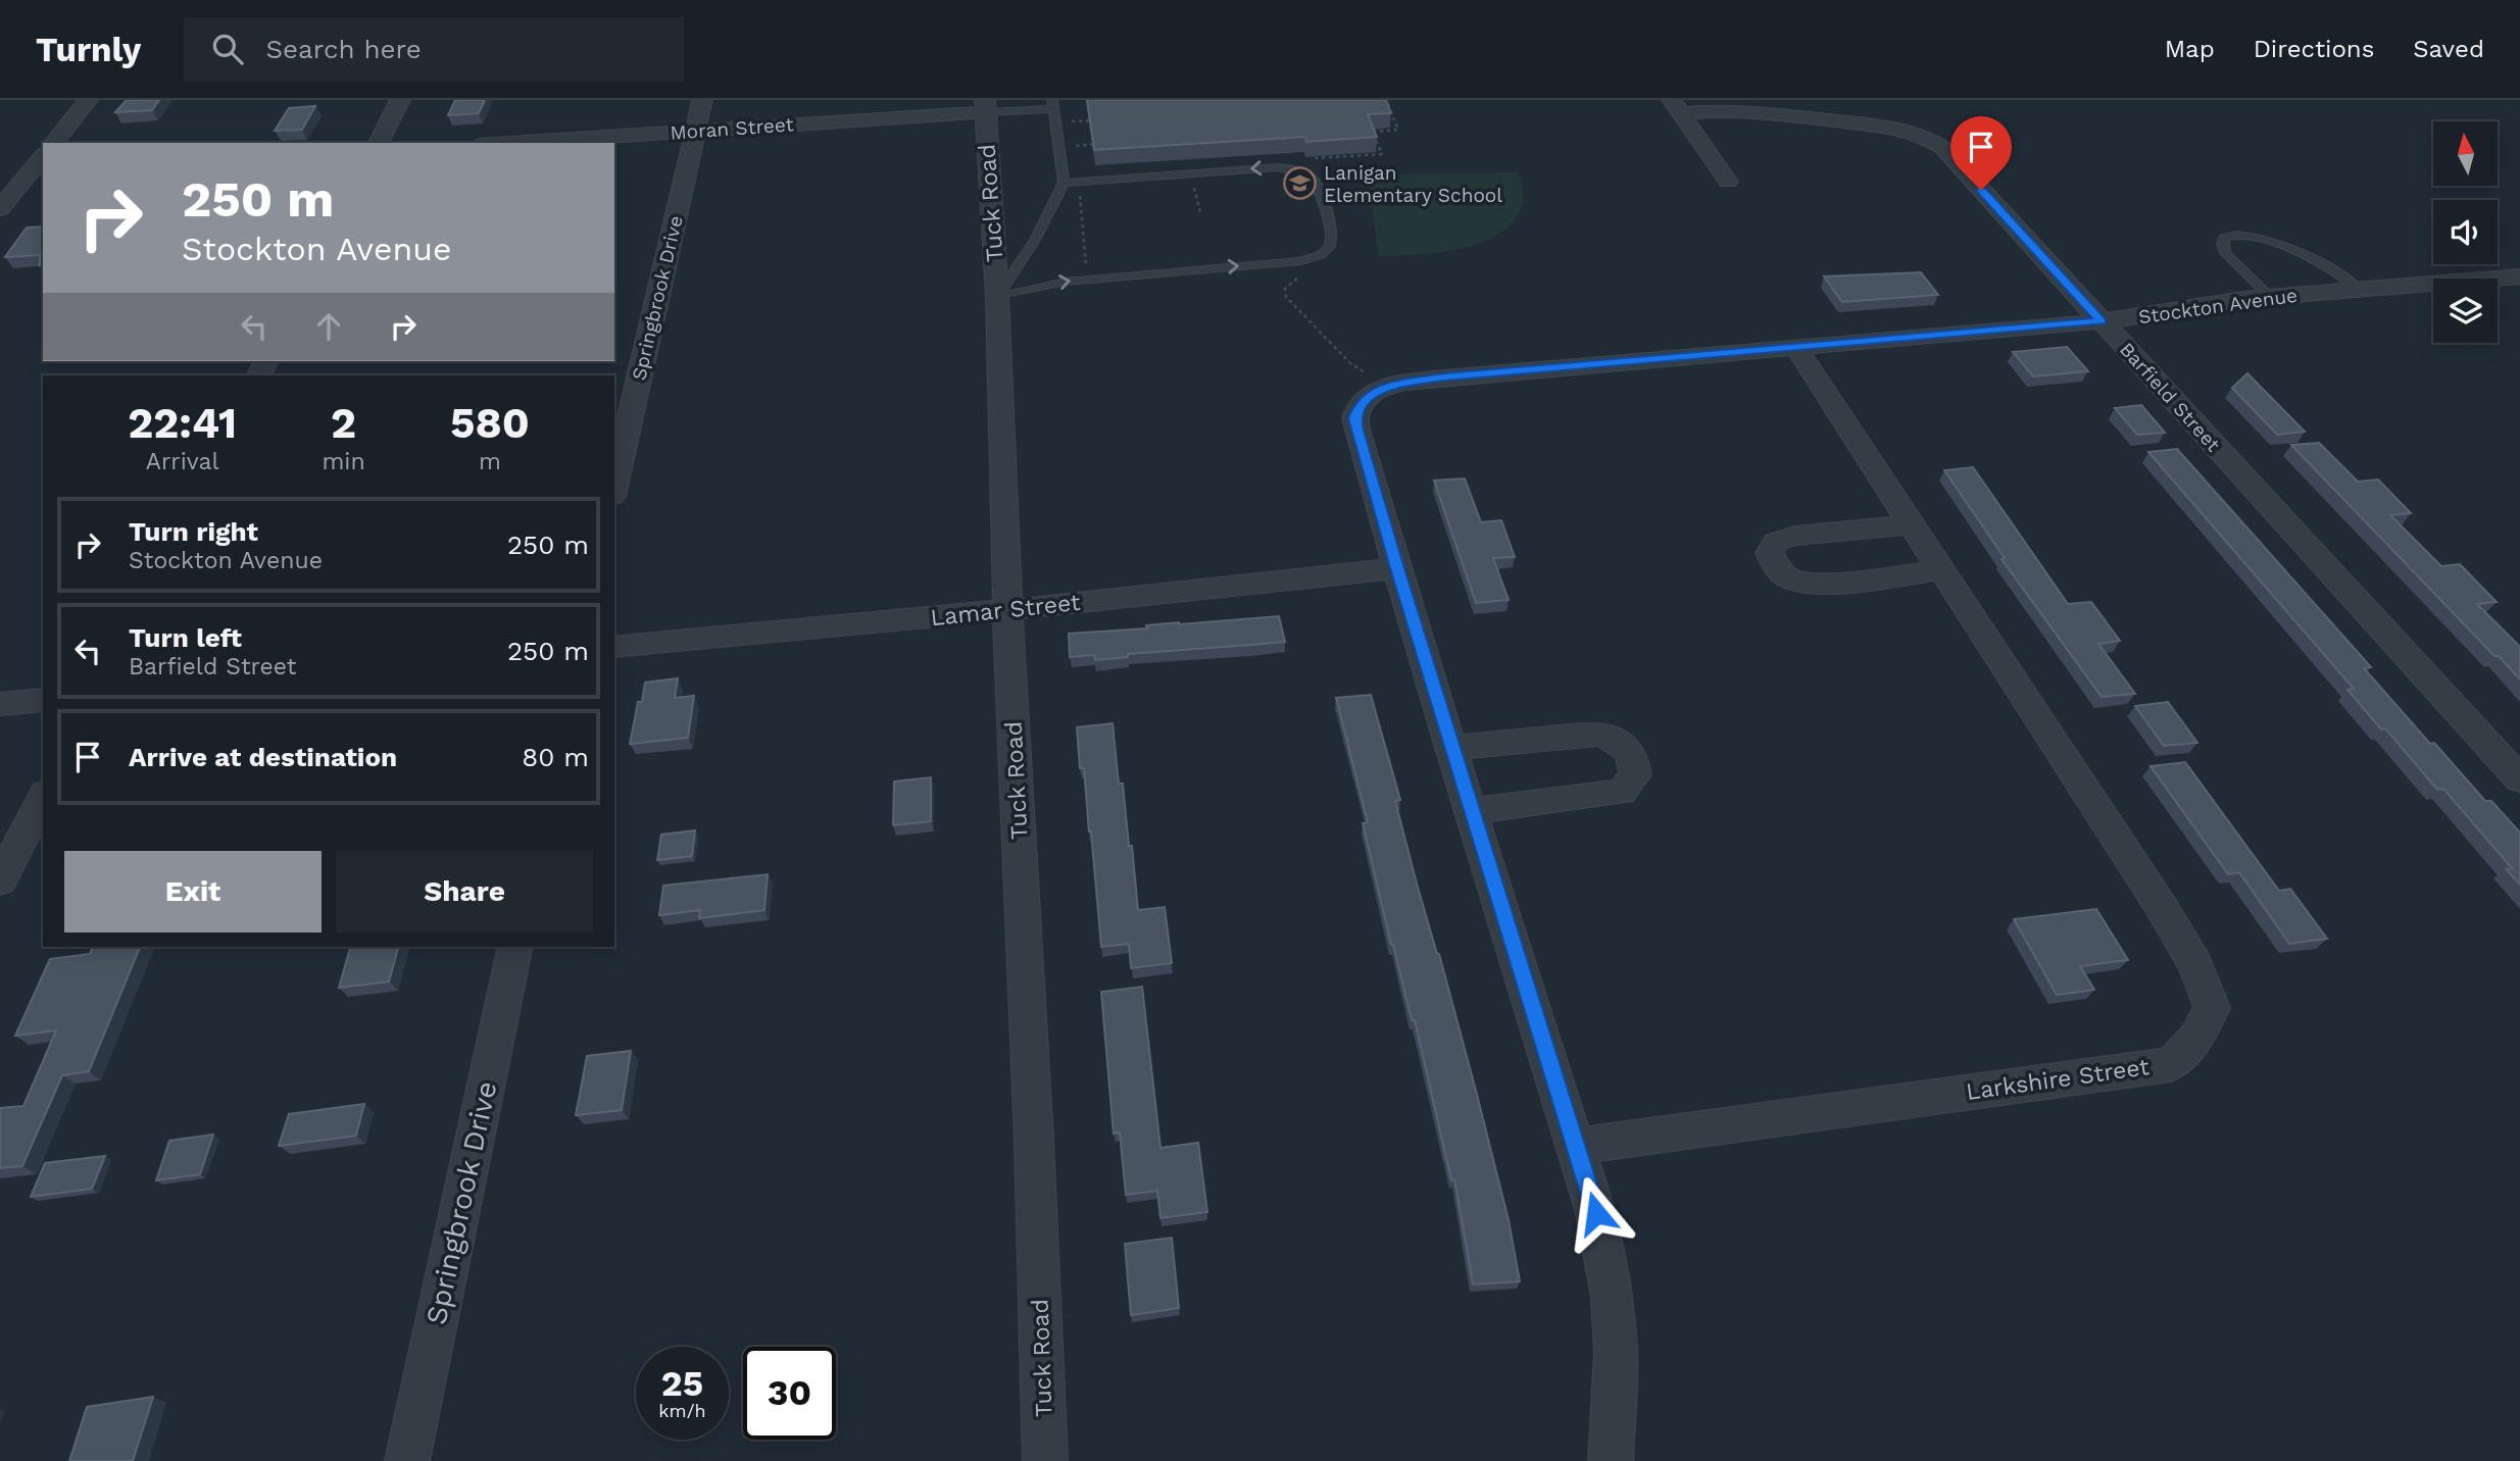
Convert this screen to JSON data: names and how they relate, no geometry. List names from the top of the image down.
{
  "streets": {
    "street": [
      "Moran Street",
      "Tuck Road",
      "Springbrook Drive",
      "Stockton Avenue",
      "Barfield Street",
      "Lamar Street",
      "Larkshire Street"
    ]
  },
  "crossings": [
    ["Moran Street", "Tuck Road"],
    ["Moran Street", "Springbrook Drive"],
    ["Tuck Road", "Lamar Street"],
    ["Stockton Avenue", "Barfield Street"],
    ["Stockton Avenue", "Larkshire Street"]
  ],
  "places": {
    "school or university": ["Lanigan Elementary School"]
  },
  "north": "top",
  "page": {
    "header": "Turnly",
    "search": "Search here",
    "nav": ["Map", "Directions", "Saved"],
    "turn": ["250 m", "Stockton Avenue"],
    "eta": [
      "22:41",
      "Arrival",
      "2",
      "min",
      "580",
      "m"
    ],
    "list": [
      {
        "name": "Turn right",
        "note": "Stockton Avenue",
        "value": "250 m"
      },
      {
        "name": "Turn left",
        "note": "Barfield Street",
        "value": "250 m"
      },
      {
        "name": "Arrive at destination",
        "value": "80 m"
      }
    ],
    "buttons": ["Exit", "Share"],
    "speed": "25 km/h",
    "limit": "30"
  }
}
